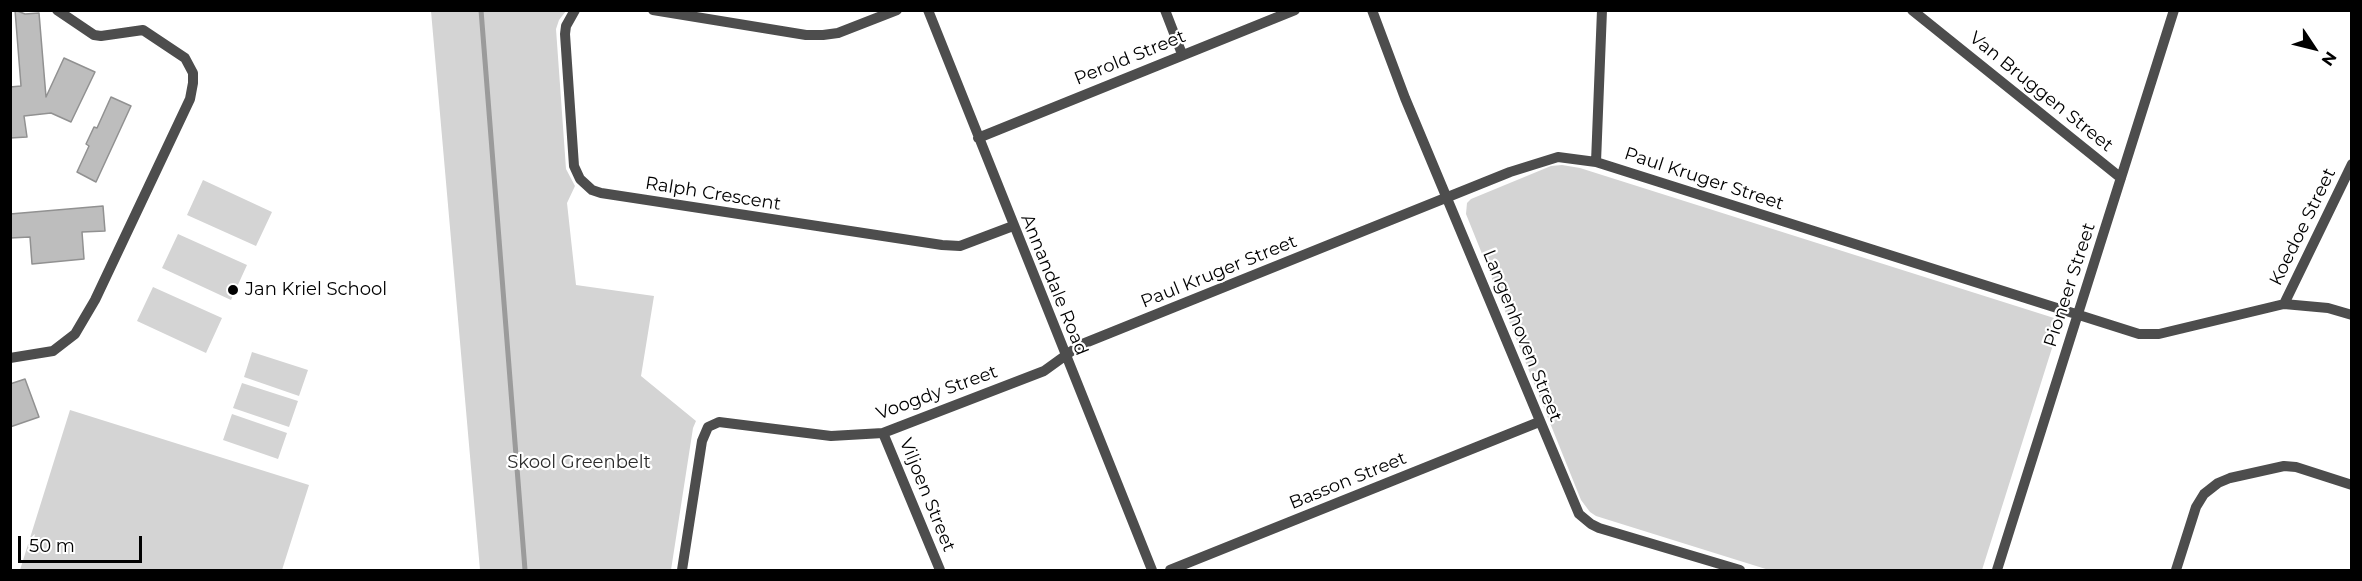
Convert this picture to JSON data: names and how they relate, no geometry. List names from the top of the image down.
{
  "streets": {
    "street": [
      "Perold Street",
      "Van Bruggen Street",
      "Paul Kruger Street",
      "Ralph Crescent",
      "Koedoe Street",
      "Annandale Road",
      "Pioneer Street",
      "Langenhoven Street",
      "Voogdy Street",
      "Basson Street",
      "Viljoen Street"
    ]
  },
  "crossings": [
    ["Perold Street", "Annandale Road"],
    ["Van Bruggen Street", "Pioneer Street"],
    ["Paul Kruger Street", "Koedoe Street"],
    ["Paul Kruger Street", "Annandale Road"],
    ["Paul Kruger Street", "Pioneer Street"],
    ["Paul Kruger Street", "Langenhoven Street"],
    ["Paul Kruger Street", "Voogdy Street"],
    ["Ralph Crescent", "Annandale Road"],
    ["Annandale Road", "Voogdy Street"],
    ["Langenhoven Street", "Basson Street"],
    ["Voogdy Street", "Viljoen Street"]
  ],
  "parks": ["Skool Greenbelt"],
  "places": ["Jan Kriel School"],
  "scale_bar": "50 m",
  "north": "bottom right"
}
